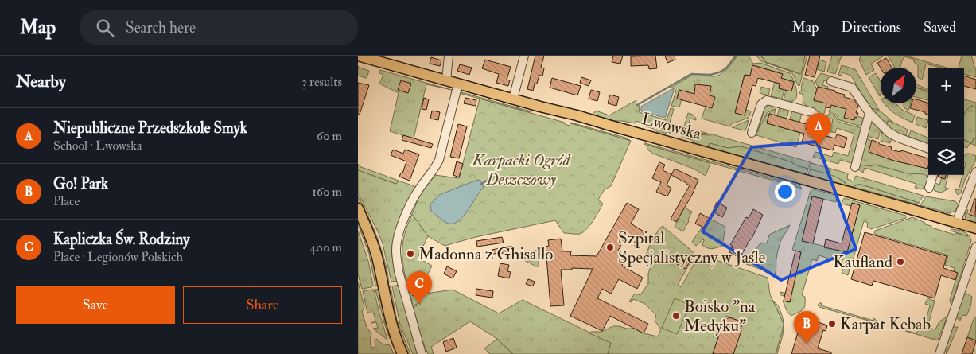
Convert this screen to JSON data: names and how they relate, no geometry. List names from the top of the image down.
{
  "streets": {
    "main road": ["Lwowska"]
  },
  "parks": ["Karpacki Ogród Deszczowy"],
  "places": [
    "Szpital Specjalistyczny w Jaśle",
    "Madonna z Ghisallo",
    "Kaufland",
    "Boisko \"na Medyku\"",
    "Karpat Kebab"
  ],
  "north": "top right",
  "page": {
    "header": "Map",
    "search": "Search here",
    "nav": ["Map", "Directions", "Saved"],
    "heading": ["Nearby", "3 results"],
    "map_buttons": ["+", "−"],
    "list": [
      {
        "mark": "A",
        "name": "Niepubliczne Przedszkole Smyk",
        "note": "School · Lwowska",
        "value": "60 m"
      },
      {
        "mark": "B",
        "name": "Go! Park",
        "note": "Place",
        "value": "160 m"
      },
      {
        "mark": "C",
        "name": "Kapliczka Św. Rodziny",
        "note": "Place · Legionów Polskich",
        "value": "400 m"
      }
    ],
    "pins": ["A", "C", "B"],
    "buttons": ["Save", "Share"]
  }
}
